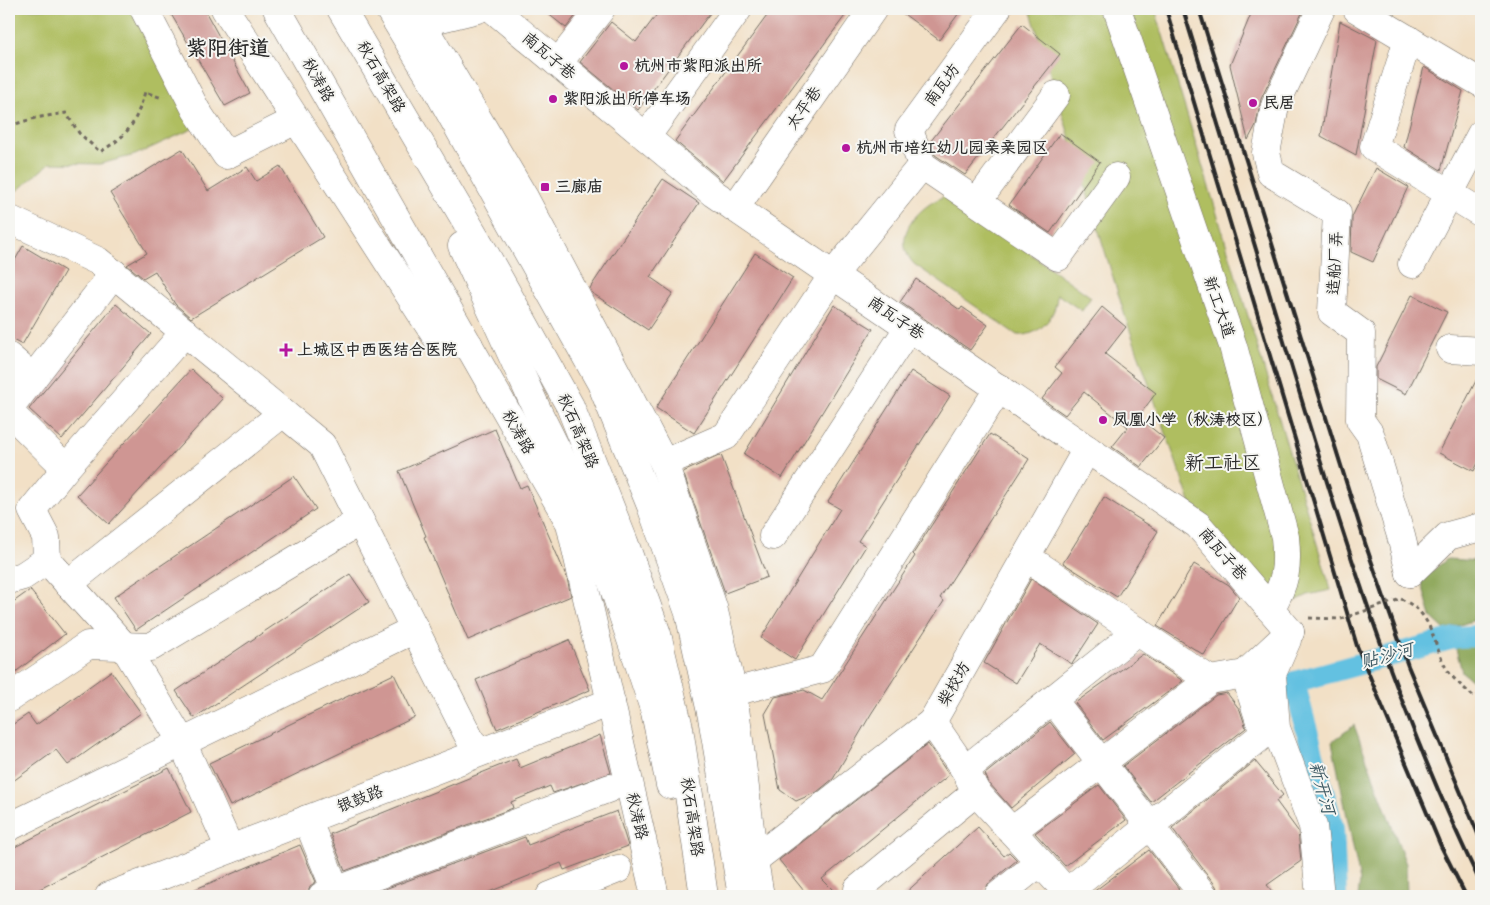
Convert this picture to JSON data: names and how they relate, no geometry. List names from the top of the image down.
{
  "streets": {
    "main road": [
      "南瓦子巷",
      "秋石高架路",
      "秋涛路",
      "南瓦坊",
      "太平巷",
      "造船厂弄",
      "新工大道",
      "柴校坊",
      "银鼓路"
    ]
  },
  "crossings": [
    ["南瓦子巷", "太平巷"],
    ["南瓦子巷", "新工大道"],
    ["南瓦子巷", "柴校坊"],
    ["秋涛路", "银鼓路"]
  ],
  "districts": ["紫阳街道", "新工社区"],
  "water": ["贴沙河", "新开河"],
  "places": {
    "other": [
      "杭州市紫阳派出所",
      "紫阳派出所停车场",
      "民居",
      "杭州市培红幼儿园亲亲园区",
      "凤凰小学（秋涛校区）"
    ],
    "transit": ["三廊庙"],
    "health": ["上城区中西医结合医院"]
  }
}
